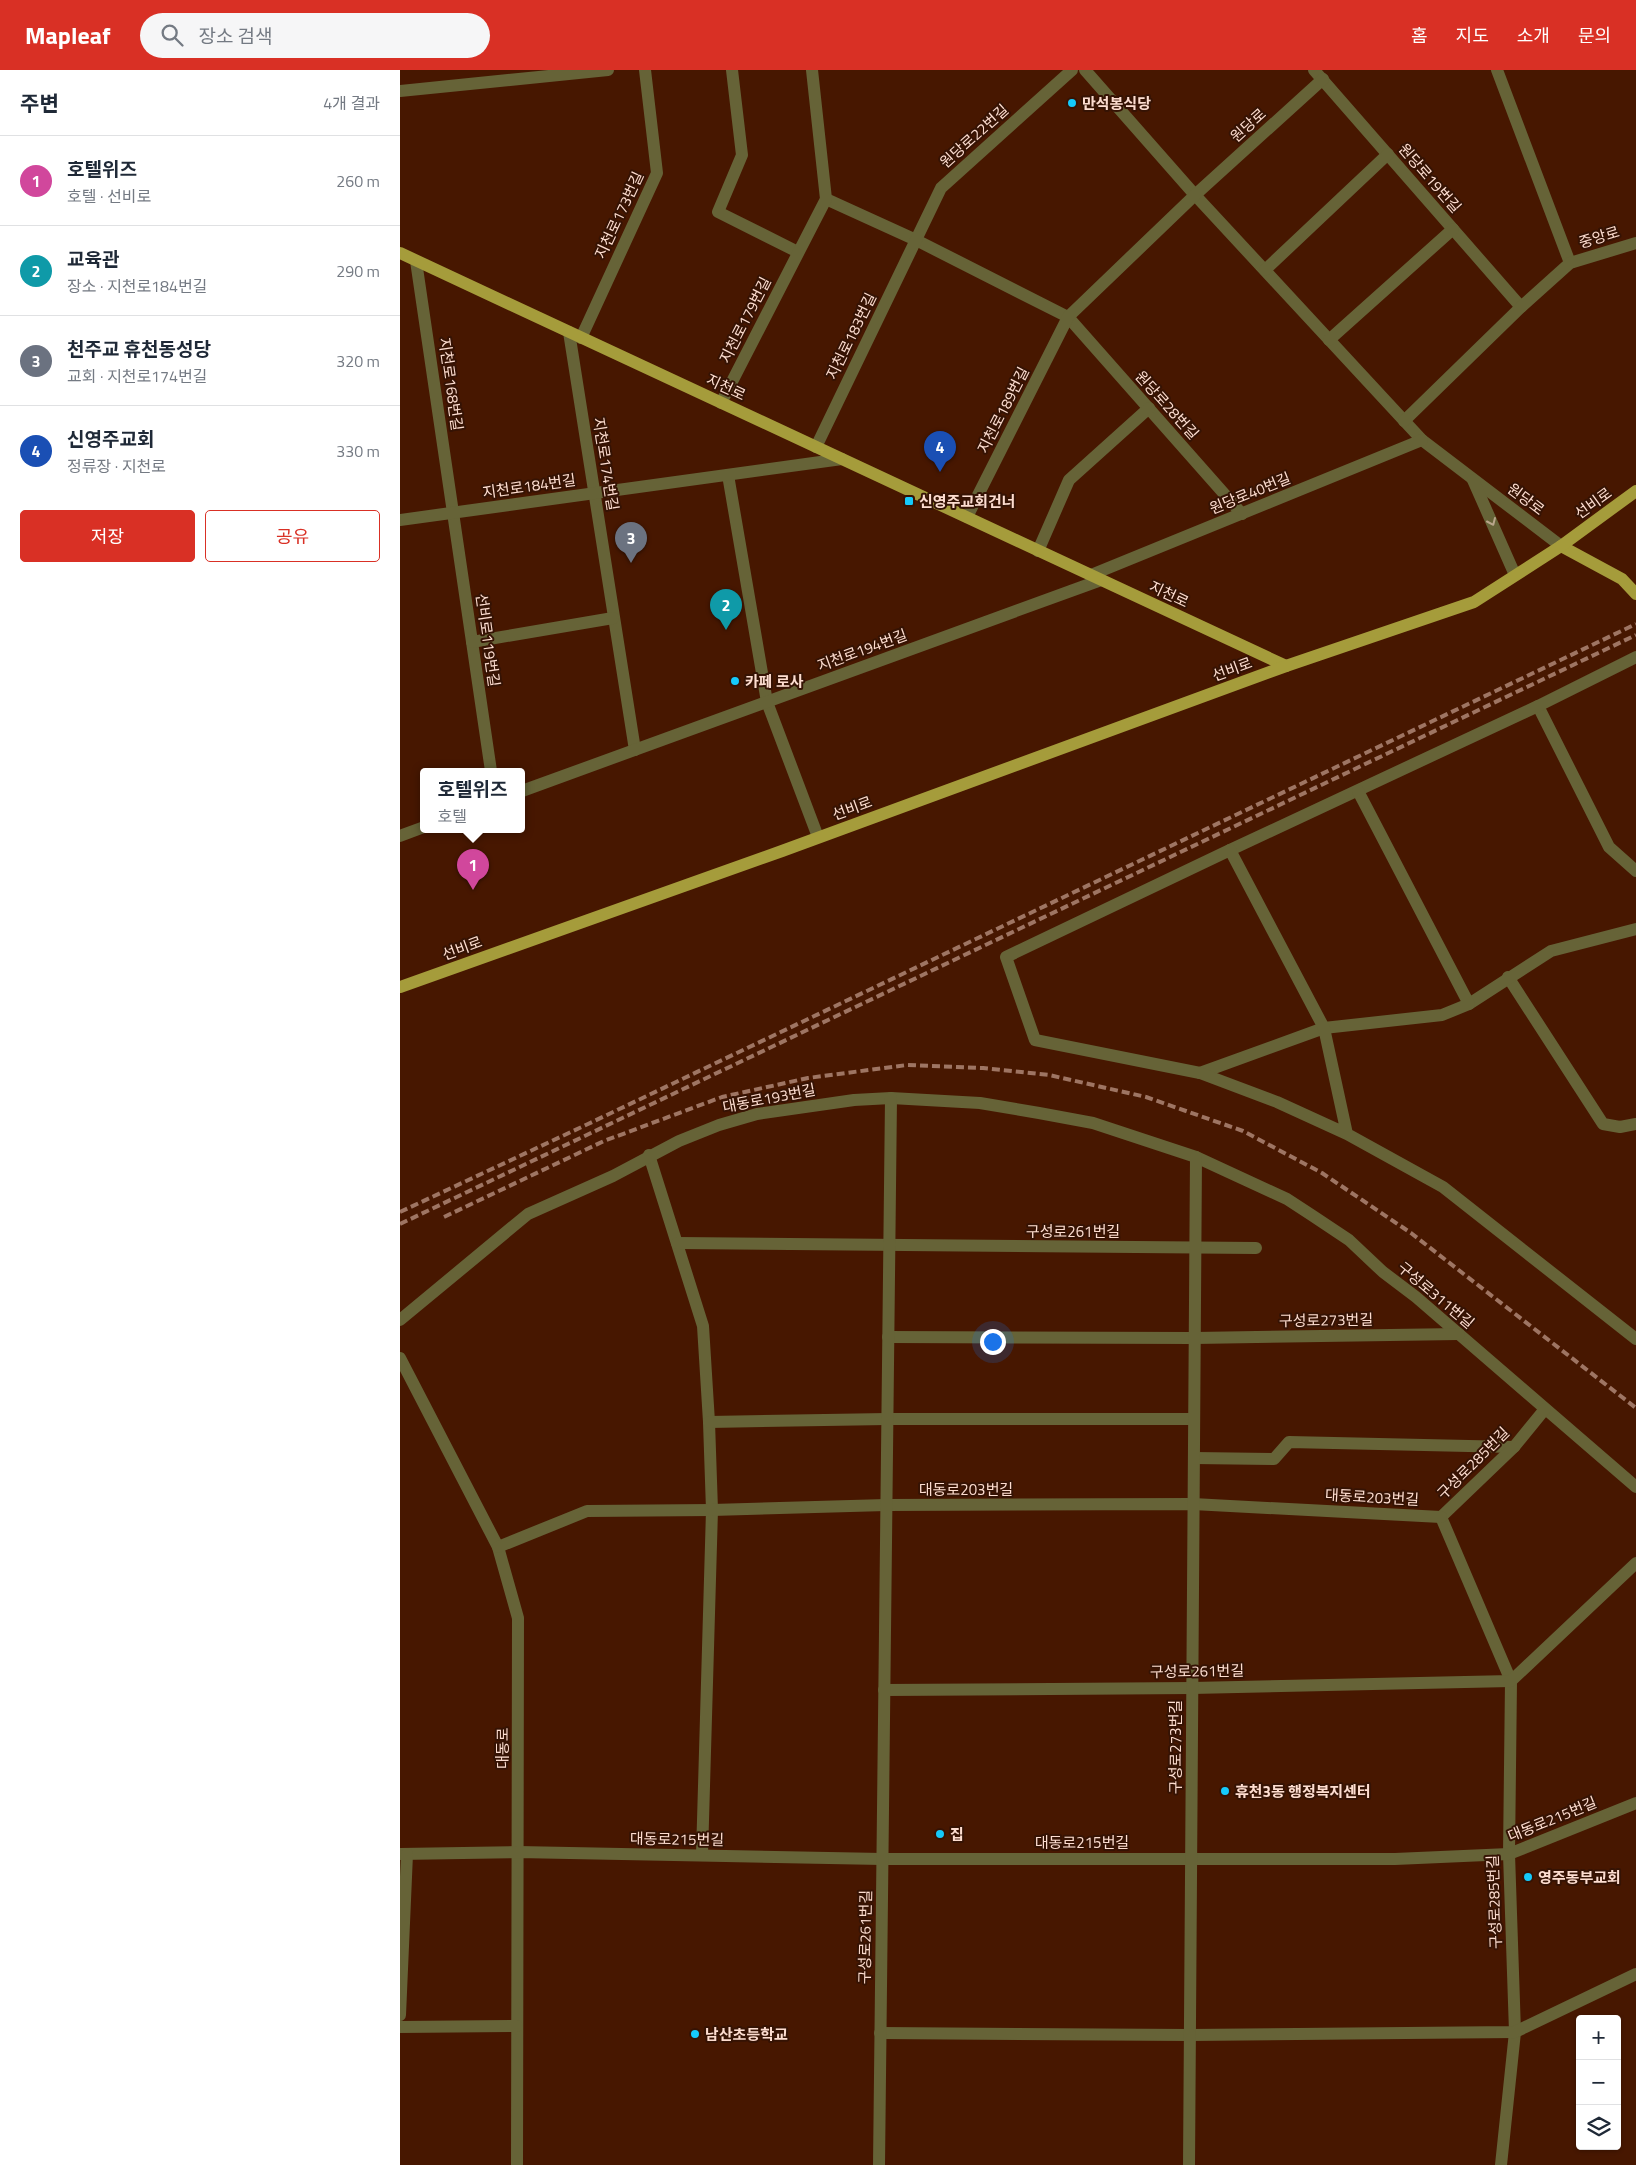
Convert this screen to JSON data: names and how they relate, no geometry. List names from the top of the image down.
{
  "streets": {
    "main road": ["원당로", "지천로", "선비로"],
    "street": [
      "원당로22번길",
      "원당로19번길",
      "지천로173번길",
      "중앙로",
      "지천로179번길",
      "지천로183번길",
      "지천로168번길",
      "원당로28번길",
      "지천로189번길",
      "지천로174번길",
      "지천로184번길",
      "원당로40번길",
      "선비로119번길",
      "지천로194번길",
      "대동로193번길",
      "구성로261번길",
      "구성로311번길",
      "구성로273번길",
      "구성로285번길",
      "대동로203번길",
      "대동로",
      "대동로215번길"
    ]
  },
  "crossings": [
    ["원당로", "원당로19번길"],
    ["원당로", "원당로40번길"],
    ["원당로", "선비로"],
    ["원당로22번길", "지천로183번길"],
    ["원당로22번길", "원당로28번길"],
    ["지천로173번길", "지천로"],
    ["지천로179번길", "지천로"],
    ["지천로183번길", "지천로"],
    ["지천로183번길", "원당로28번길"],
    ["지천로168번길", "지천로"],
    ["지천로168번길", "지천로184번길"],
    ["지천로168번길", "선비로119번길"],
    ["지천로", "지천로189번길"],
    ["지천로", "지천로174번길"],
    ["지천로", "지천로184번길"],
    ["지천로", "원당로40번길"],
    ["지천로", "선비로"],
    ["지천로", "지천로194번길"],
    ["원당로28번길", "지천로189번길"],
    ["원당로28번길", "원당로40번길"],
    ["지천로174번길", "지천로184번길"],
    ["지천로174번길", "지천로194번길"],
    ["지천로184번길", "선비로119번길"],
    ["원당로40번길", "지천로194번길"],
    ["선비로", "지천로194번길"],
    ["대동로193번길", "구성로261번길"],
    ["대동로193번길", "구성로311번길"],
    ["대동로193번길", "구성로273번길"],
    ["구성로261번길", "구성로273번길"],
    ["구성로261번길", "구성로285번길"],
    ["구성로261번길", "대동로203번길"],
    ["구성로261번길", "대동로215번길"],
    ["구성로311번길", "구성로273번길"],
    ["구성로311번길", "구성로285번길"],
    ["구성로273번길", "대동로203번길"],
    ["구성로273번길", "대동로215번길"],
    ["구성로285번길", "대동로203번길"],
    ["구성로285번길", "대동로215번길"],
    ["대동로203번길", "대동로"],
    ["대동로", "대동로215번길"]
  ],
  "places": {
    "other": [
      "만석봉식당",
      "카페 로사",
      "휴천3동 행정복지센터",
      "집",
      "영주동부교회",
      "남산초등학교"
    ],
    "transit": ["신영주교회건너"]
  },
  "page": {
    "header": "Mapleaf",
    "search": "장소 검색",
    "nav": [
      "홈",
      "지도",
      "소개",
      "문의"
    ],
    "heading": ["주변", "4개 결과"],
    "list": [
      {
        "mark": "1",
        "name": "호텔위즈",
        "note": "호텔 · 선비로",
        "value": "260 m"
      },
      {
        "mark": "2",
        "name": "교육관",
        "note": "장소 · 지천로184번길",
        "value": "290 m"
      },
      {
        "mark": "3",
        "name": "천주교 휴천동성당",
        "note": "교회 · 지천로174번길",
        "value": "320 m"
      },
      {
        "mark": "4",
        "name": "신영주교회",
        "note": "정류장 · 지천로",
        "value": "330 m"
      }
    ],
    "pins": [
      "4",
      "3",
      "2",
      "1"
    ],
    "buttons": ["저장", "공유"],
    "popup": ["호텔위즈", "호텔"],
    "map_buttons": ["+", "−"]
  }
}
